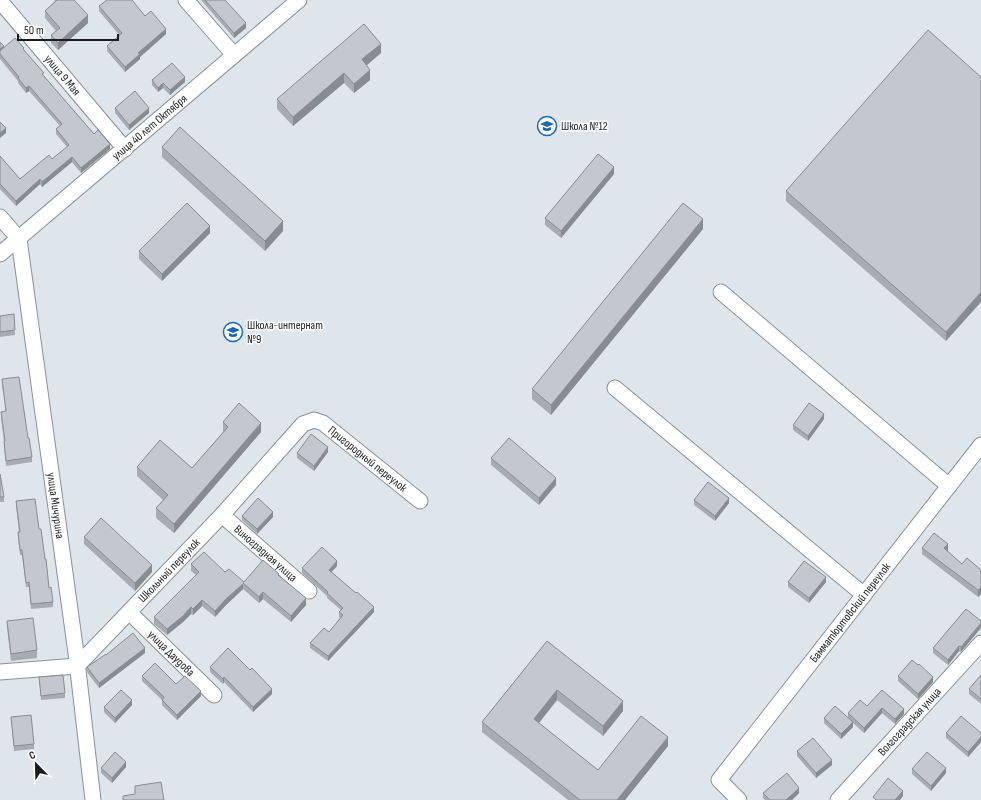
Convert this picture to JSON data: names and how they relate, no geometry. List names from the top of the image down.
{
  "streets": {
    "street": [
      "улица 9 Мая",
      "улица 40 лет Октября",
      "Пригородный переулок",
      "улица Мичурина",
      "Виноградная улица",
      "Школьный переулок",
      "Бамматюртовский переулок",
      "улица Даудова",
      "Волгоградская улица"
    ]
  },
  "crossings": [
    ["улица 9 Мая", "улица 40 лет Октября"],
    ["улица 40 лет Октября", "улица Мичурина"],
    ["Пригородный переулок", "Школьный переулок"],
    ["улица Мичурина", "Школьный переулок"],
    ["Виноградная улица", "Школьный переулок"],
    ["Школьный переулок", "улица Даудова"]
  ],
  "places": {
    "school or university": ["Школа №12", "Школа-интернат №9"]
  },
  "scale_bar": "50 m",
  "north": "top left"
}
